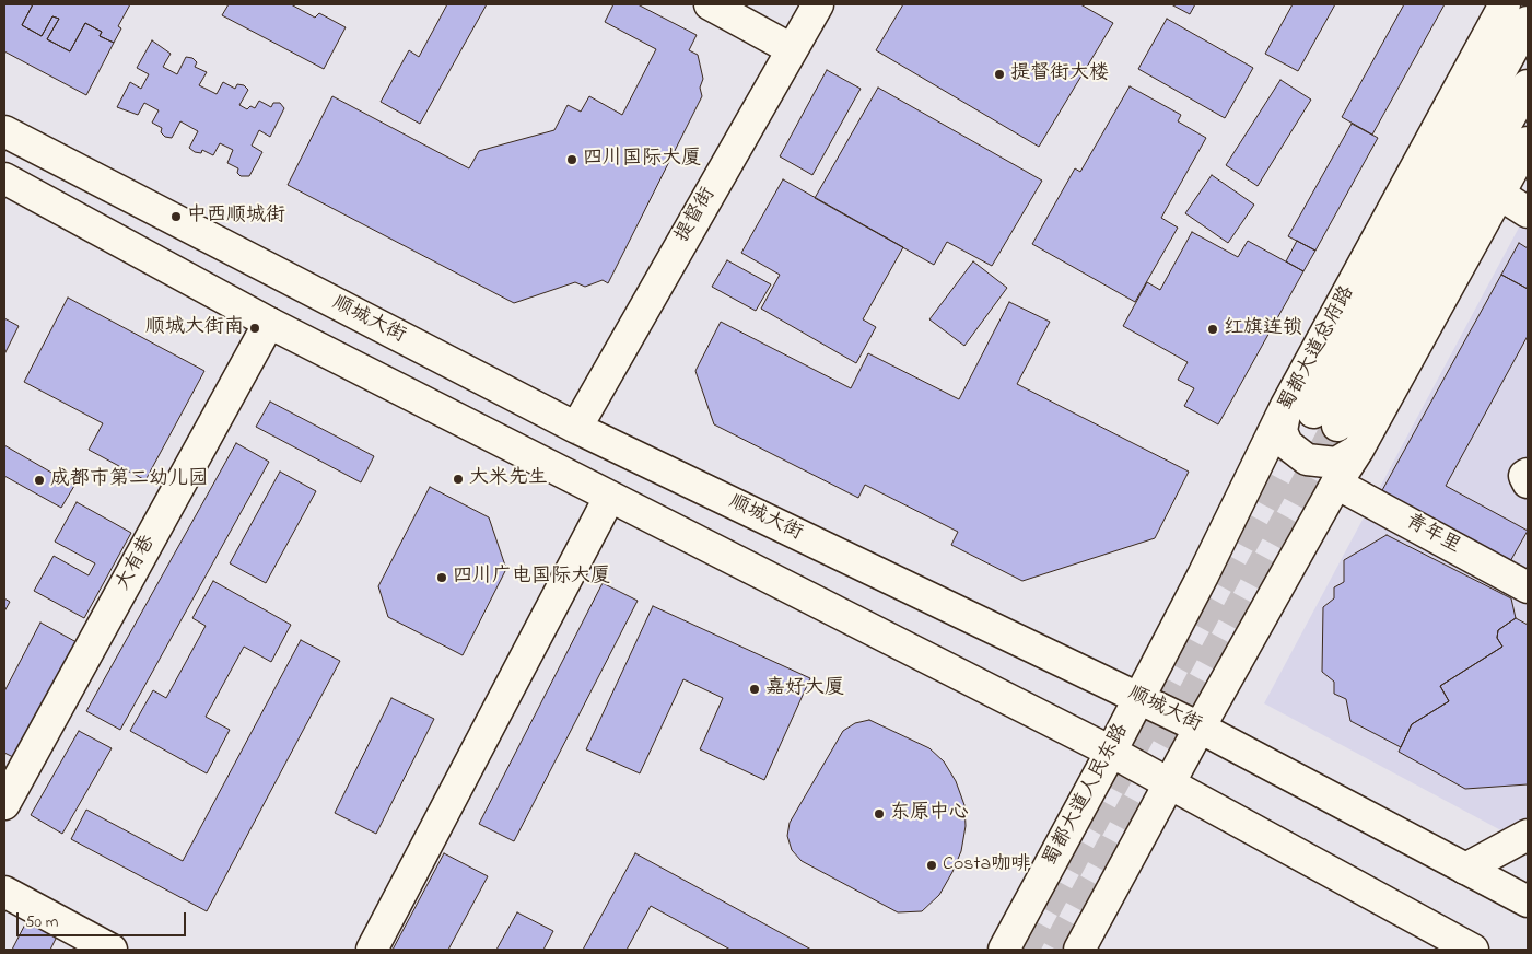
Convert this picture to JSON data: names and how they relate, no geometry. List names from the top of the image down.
{
  "streets": {
    "main road": [
      "提督街",
      "顺城大街",
      "蜀都大道总府路",
      "青年里",
      "大有巷",
      "蜀都大道人民东路"
    ]
  },
  "crossings": [
    ["提督街", "顺城大街"],
    ["顺城大街", "蜀都大道总府路"],
    ["顺城大街", "蜀都大道人民东路"],
    ["蜀都大道总府路", "蜀都大道人民东路"]
  ],
  "places": [
    "提督街大楼",
    "四川国际大厦",
    "中西顺城街",
    "顺城大街南",
    "红旗连锁",
    "大米先生",
    "成都市第二幼儿园",
    "四川广电国际大厦",
    "嘉好大厦",
    "东原中心",
    "Costa咖啡"
  ],
  "scale_bar": "50 m"
}
